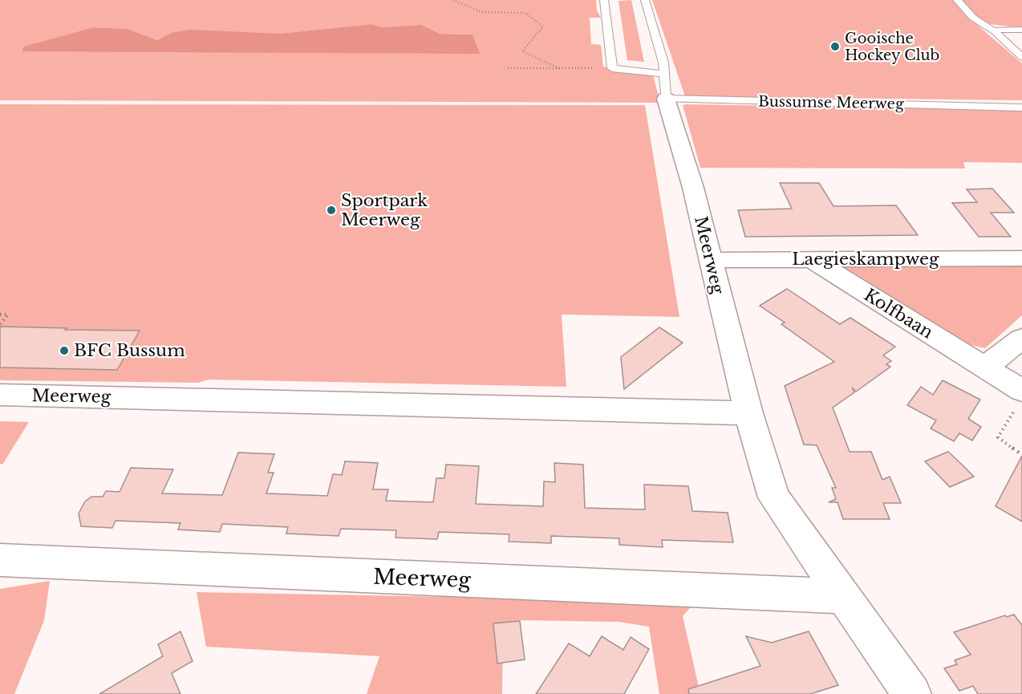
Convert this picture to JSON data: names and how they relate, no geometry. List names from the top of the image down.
{
  "streets": {
    "street": ["Meerweg", "Laegieskampweg", "Kolfbaan"],
    "lane": ["Bussumse Meerweg"]
  },
  "crossings": [
    ["Bussumse Meerweg", "Meerweg"],
    ["Meerweg", "Laegieskampweg"],
    ["Laegieskampweg", "Kolfbaan"]
  ],
  "places": ["Gooische Hockey Club", "Sportpark Meerweg", "BFC Bussum"]
}
